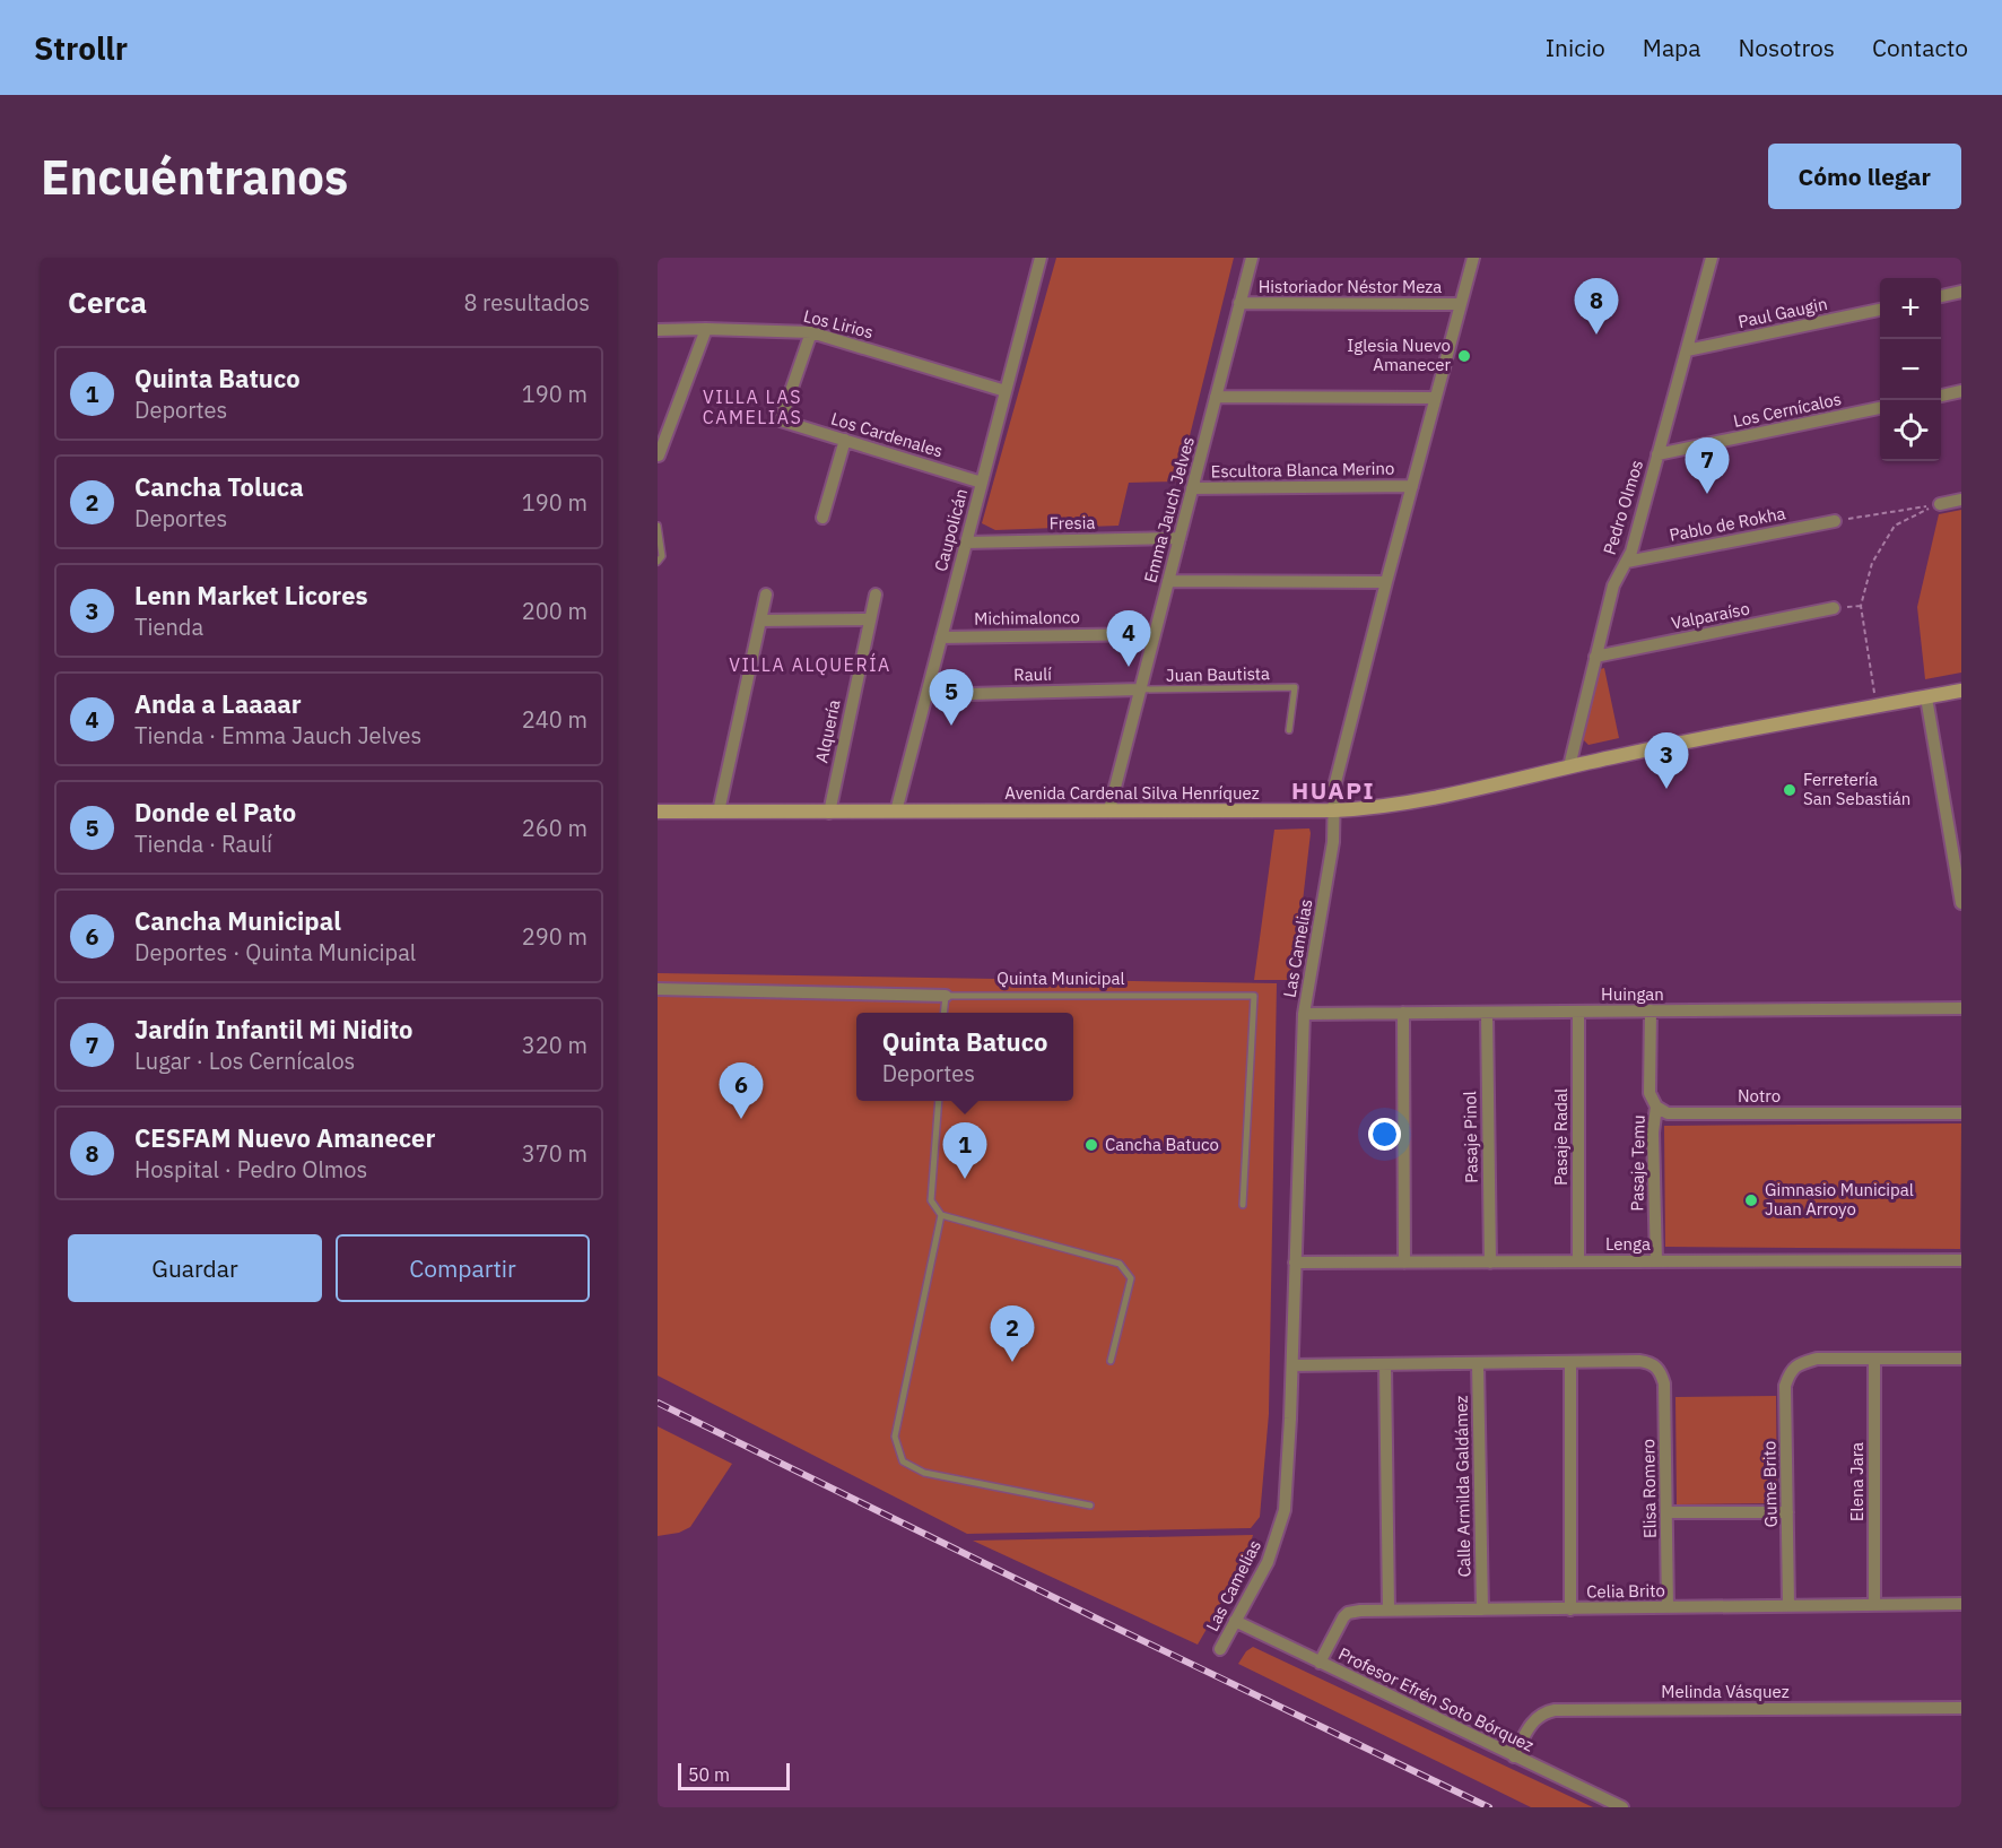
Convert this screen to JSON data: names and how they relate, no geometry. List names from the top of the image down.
{
  "streets": {
    "street": [
      "Historiador Néstor Meza",
      "Paul Gaugin",
      "Los Lirios",
      "Los Cernícalos",
      "Los Cardenales",
      "Escultora Blanca Merino",
      "Pedro Olmos",
      "Emma Jauch Jelves",
      "Fresia",
      "Pablo de Rokha",
      "Caupolicán",
      "Valparaíso",
      "Michimalonco",
      "Raulí",
      "Alquería",
      "Avenida Cardenal Silva Henríquez",
      "Las Camelias",
      "Quinta Municipal",
      "Huingan",
      "Notro",
      "Pasaje Pinol",
      "Pasaje Radal",
      "Pasaje Temu",
      "Lenga",
      "Elena Jara",
      "Gume Brito",
      "Calle Armilda Galdámez",
      "Elisa Romero",
      "Celia Brito",
      "Melinda Vásquez",
      "Profesor Efrén Soto Bórquez"
    ],
    "lane": ["Juan Bautista"]
  },
  "crossings": [
    ["Historiador Néstor Meza", "Emma Jauch Jelves"],
    ["Historiador Néstor Meza", "Las Camelias"],
    ["Paul Gaugin", "Pedro Olmos"],
    ["Los Lirios", "Los Cardenales"],
    ["Los Lirios", "Caupolicán"],
    ["Los Cernícalos", "Pedro Olmos"],
    ["Los Cardenales", "Caupolicán"],
    ["Escultora Blanca Merino", "Emma Jauch Jelves"],
    ["Escultora Blanca Merino", "Las Camelias"],
    ["Pedro Olmos", "Pablo de Rokha"],
    ["Pedro Olmos", "Valparaíso"],
    ["Pedro Olmos", "Avenida Cardenal Silva Henríquez"],
    ["Emma Jauch Jelves", "Fresia"],
    ["Emma Jauch Jelves", "Michimalonco"],
    ["Emma Jauch Jelves", "Raulí"],
    ["Emma Jauch Jelves", "Juan Bautista"],
    ["Emma Jauch Jelves", "Avenida Cardenal Silva Henríquez"],
    ["Fresia", "Caupolicán"],
    ["Caupolicán", "Michimalonco"],
    ["Caupolicán", "Raulí"],
    ["Caupolicán", "Avenida Cardenal Silva Henríquez"],
    ["Raulí", "Juan Bautista"],
    ["Alquería", "Avenida Cardenal Silva Henríquez"],
    ["Avenida Cardenal Silva Henríquez", "Las Camelias"],
    ["Las Camelias", "Huingan"],
    ["Las Camelias", "Lenga"],
    ["Las Camelias", "Profesor Efrén Soto Bórquez"],
    ["Huingan", "Pasaje Pinol"],
    ["Huingan", "Pasaje Radal"],
    ["Notro", "Pasaje Temu"],
    ["Pasaje Pinol", "Lenga"],
    ["Pasaje Radal", "Lenga"],
    ["Pasaje Temu", "Lenga"],
    ["Elena Jara", "Gume Brito"],
    ["Elena Jara", "Celia Brito"],
    ["Gume Brito", "Celia Brito"],
    ["Calle Armilda Galdámez", "Celia Brito"],
    ["Elisa Romero", "Celia Brito"],
    ["Celia Brito", "Profesor Efrén Soto Bórquez"],
    ["Melinda Vásquez", "Profesor Efrén Soto Bórquez"]
  ],
  "districts": ["VILLA LAS CAMELIAS", "VILLA ALQUERÍA", "HUAPI"],
  "places": [
    "Iglesia Nuevo Amanecer",
    "Ferretería San Sebastián",
    "Cancha Batuco",
    "Gimnasio Municipal Juan Arroyo"
  ],
  "scale_bar": "50 m",
  "page": {
    "header": "Strollr",
    "nav": [
      "Inicio",
      "Mapa",
      "Nosotros",
      "Contacto"
    ],
    "buttons": [
      "Cómo llegar",
      ["Guardar", "Compartir"]
    ],
    "title": "Encuéntranos",
    "heading": ["Cerca", "8 resultados"],
    "map_buttons": ["+", "−"],
    "pins": [
      "8",
      "7",
      "4",
      "5",
      "3",
      "6",
      "1",
      "2"
    ],
    "list": [
      {
        "mark": "1",
        "name": "Quinta Batuco",
        "note": "Deportes",
        "value": "190 m"
      },
      {
        "mark": "2",
        "name": "Cancha Toluca",
        "note": "Deportes",
        "value": "190 m"
      },
      {
        "mark": "3",
        "name": "Lenn Market Licores",
        "note": "Tienda",
        "value": "200 m"
      },
      {
        "mark": "4",
        "name": "Anda a Laaaar",
        "note": "Tienda · Emma Jauch Jelves",
        "value": "240 m"
      },
      {
        "mark": "5",
        "name": "Donde el Pato",
        "note": "Tienda · Raulí",
        "value": "260 m"
      },
      {
        "mark": "6",
        "name": "Cancha Municipal",
        "note": "Deportes · Quinta Municipal",
        "value": "290 m"
      },
      {
        "mark": "7",
        "name": "Jardín Infantil Mi Nidito",
        "note": "Lugar · Los Cernícalos",
        "value": "320 m"
      },
      {
        "mark": "8",
        "name": "CESFAM Nuevo Amanecer",
        "note": "Hospital · Pedro Olmos",
        "value": "370 m"
      }
    ],
    "popup": ["Quinta Batuco", "Deportes"],
    "scale": "50 m"
  }
}
